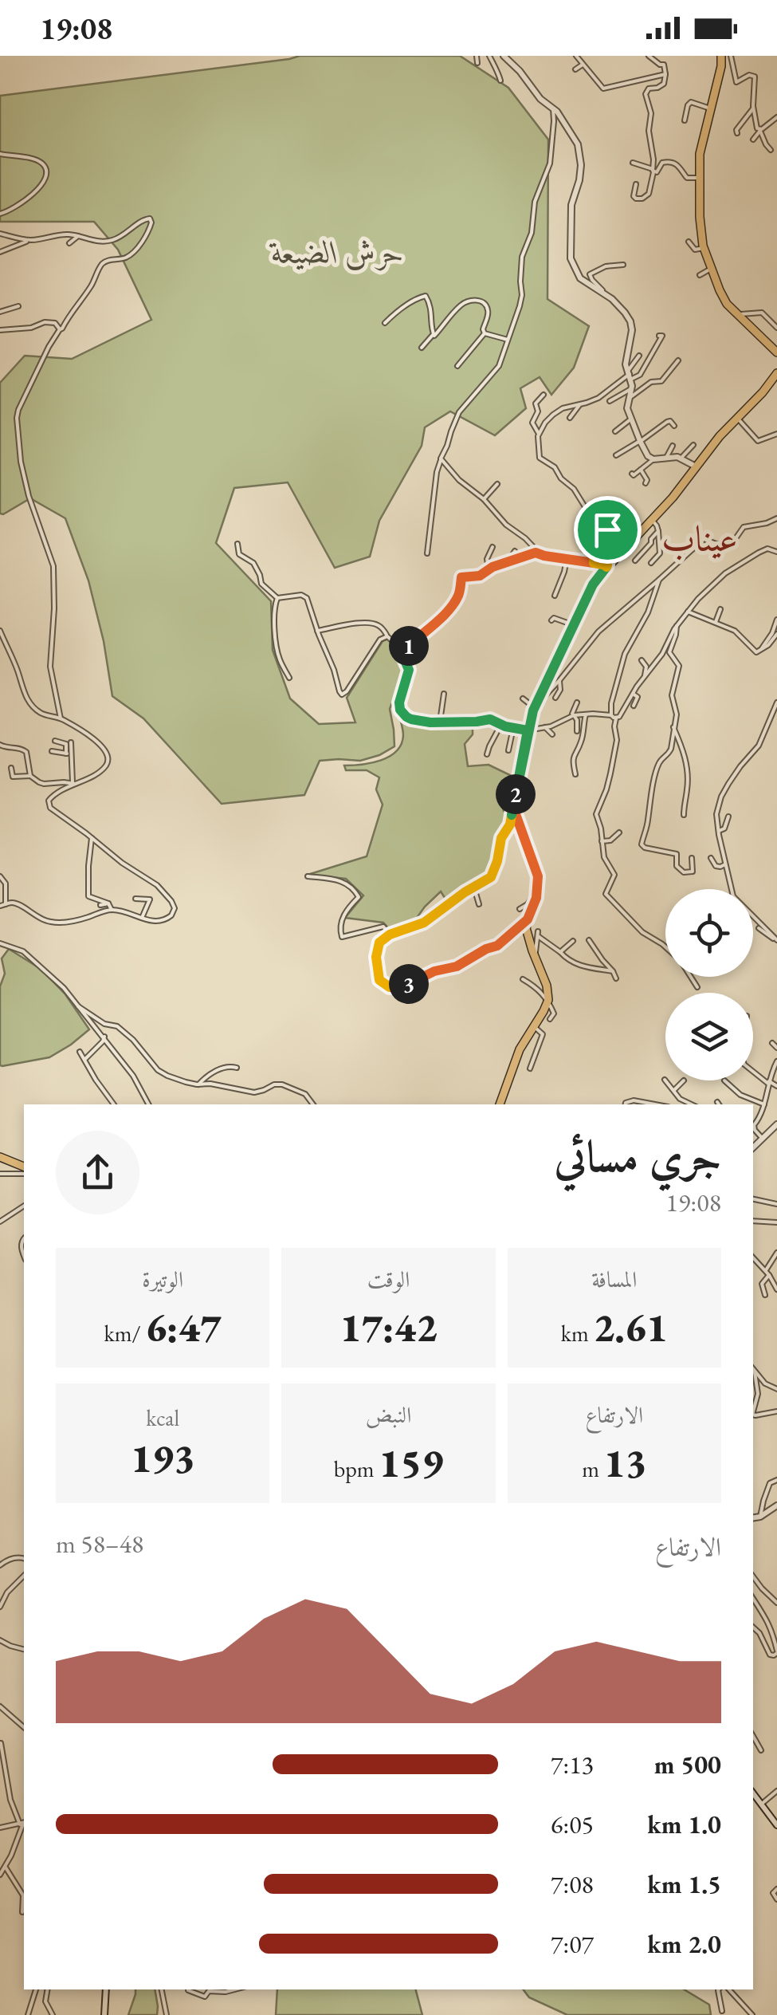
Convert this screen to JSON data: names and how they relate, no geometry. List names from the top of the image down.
{
  "districts": ["عيناب"],
  "parks": ["حرش الضيعة"],
  "page": {
    "status": "19:08",
    "pins": ["1", "2", "3"],
    "heading": ["جري مسائي", "19:08"],
    "stats": [
      ["المسافة", "2.61 km"],
      ["الوقت", "17:42"],
      ["الوتيرة", "6:47 /km"],
      ["الارتفاع", "13 m"],
      ["النبض", "159 bpm"],
      ["kcal", "193"]
    ],
    "chart": ["الارتفاع", "48–58 m"],
    "list": [
      {
        "name": "500 m",
        "note": "7:13"
      },
      {
        "name": "1.0 km",
        "note": "6:05"
      },
      {
        "name": "1.5 km",
        "note": "7:08"
      },
      {
        "name": "2.0 km",
        "note": "7:07"
      }
    ]
  }
}
